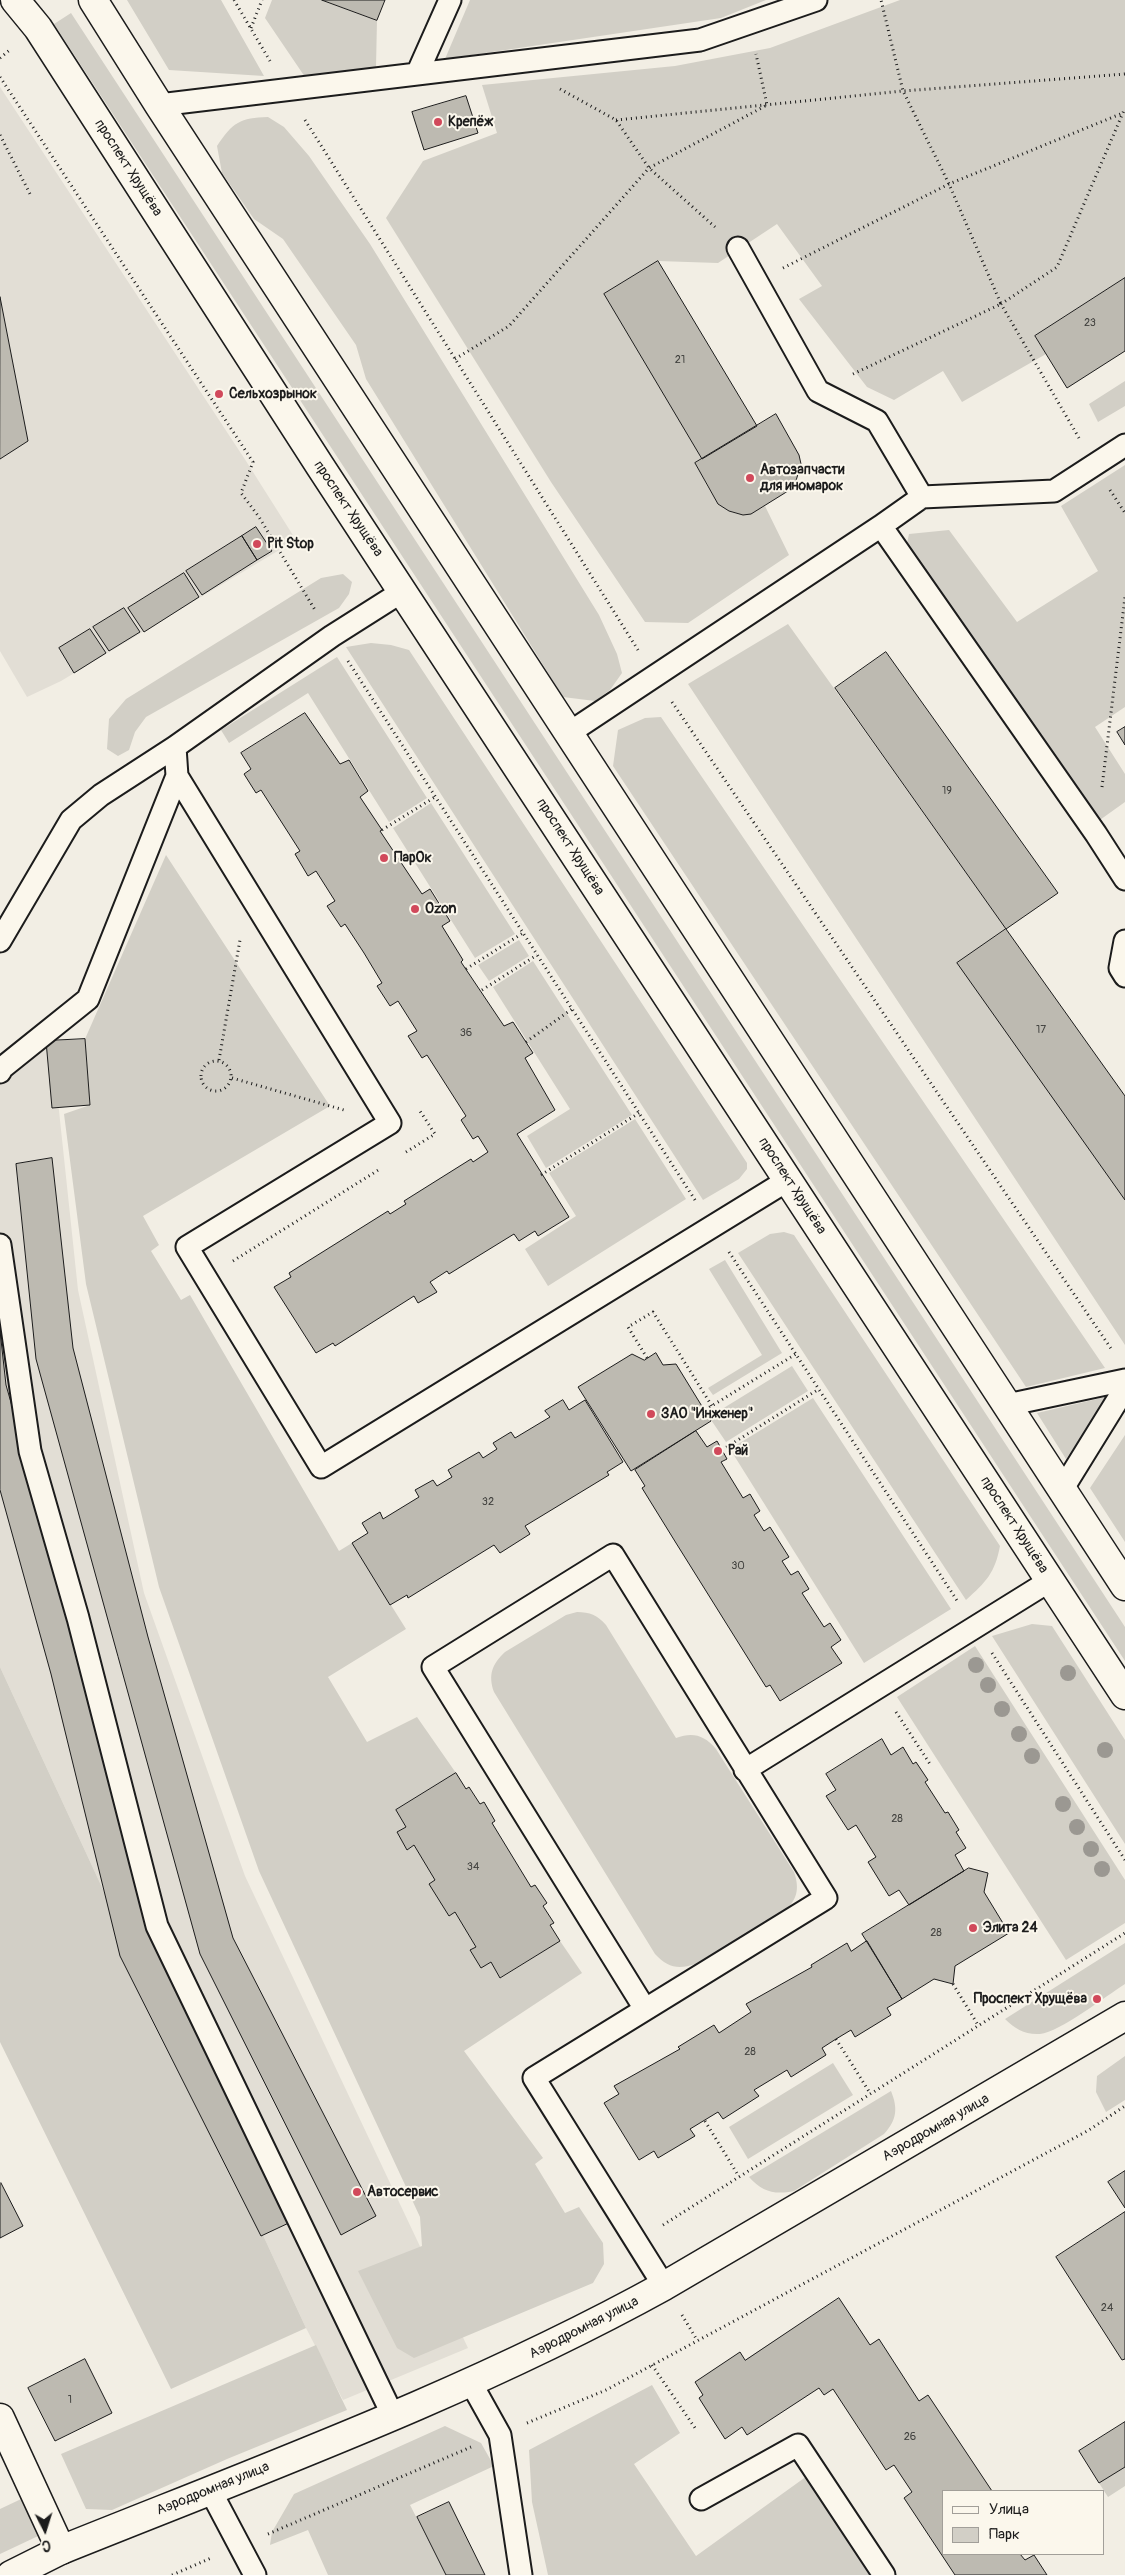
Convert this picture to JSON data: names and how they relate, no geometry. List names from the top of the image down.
{
  "streets": {
    "main road": ["проспект Хрущёва", "Аэродромная улица"]
  },
  "places": [
    "Крепёж",
    "Сельхозрынок",
    "Автозапчасти для иномарок",
    "Pit Stop",
    "ПарОк",
    "Ozon",
    "ЗАО \"Инженер\"",
    "Рай",
    "Элита 24",
    "Проспект Хрущёва",
    "Автосервис"
  ],
  "house_numbers": [
    "23",
    "21",
    "19",
    "17",
    "36",
    "32",
    "30",
    "28",
    "34",
    "28",
    "28",
    "24",
    "1",
    "26"
  ],
  "legend": ["Улица", "Парк"],
  "north": "bottom"
}
